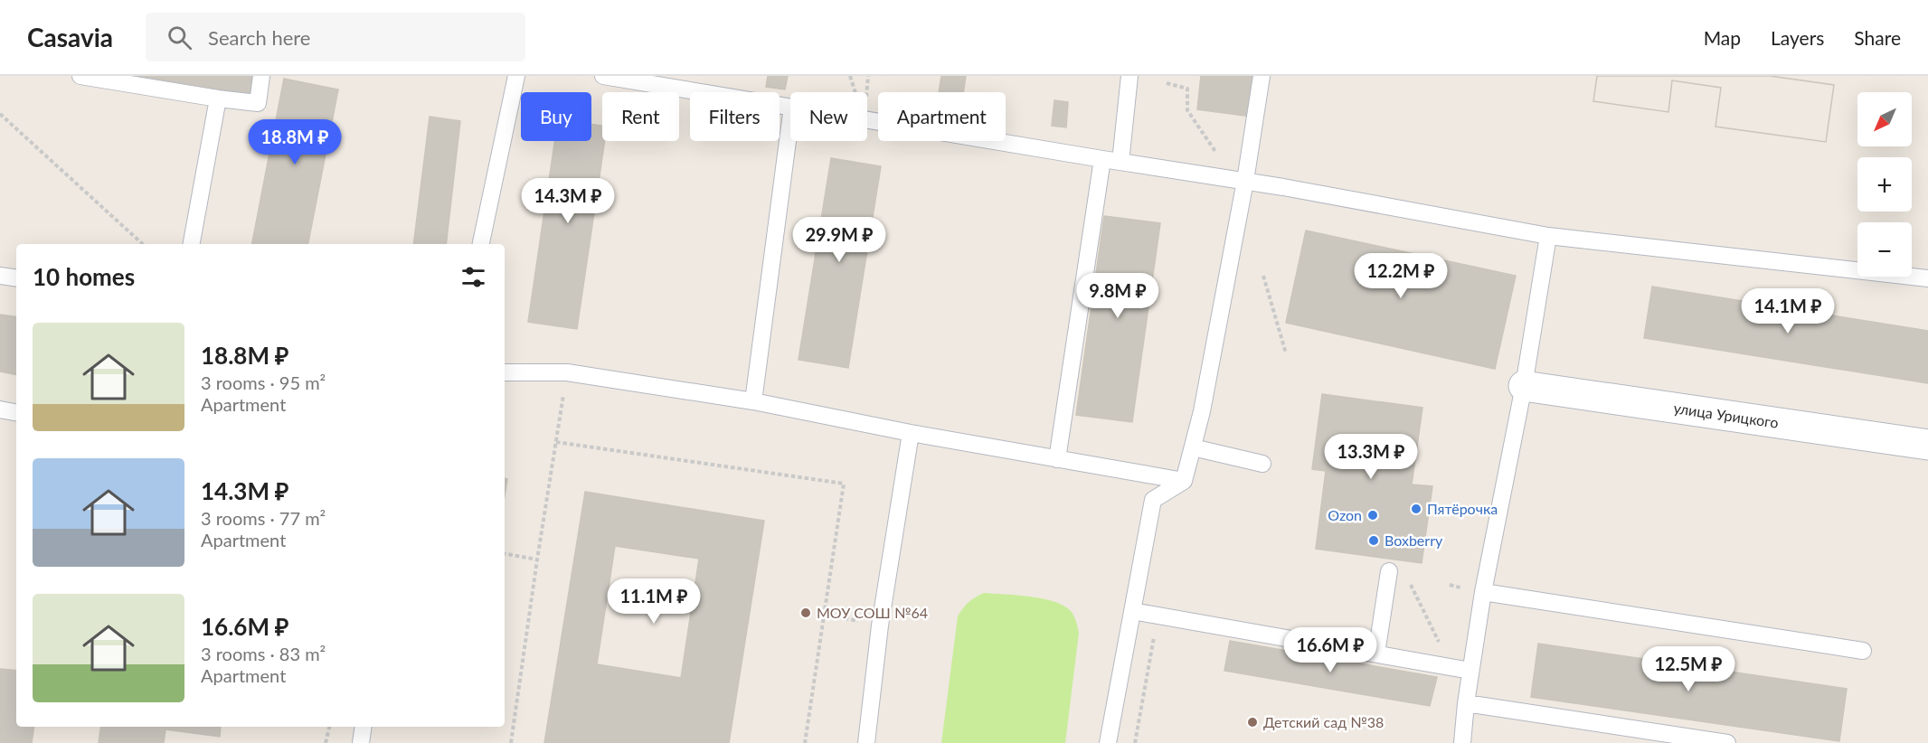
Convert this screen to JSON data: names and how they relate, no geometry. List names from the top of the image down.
{
  "streets": {
    "street": ["улица Урицкого"]
  },
  "places": [
    "Пятёрочка",
    "Ozon",
    "Boxberry",
    "МОУ СОШ №64",
    "Детский сад №38"
  ],
  "north": "bottom left",
  "page": {
    "header": "Casavia",
    "search": "Search here",
    "nav": ["Map", "Layers", "Share"],
    "map_buttons": ["+", "−"],
    "chip": [
      "Buy",
      "Rent",
      "Filters",
      "New",
      "Apartment"
    ],
    "price": [
      "18.8M ₽",
      "14.3M ₽",
      "29.9M ₽",
      "12.2M ₽",
      "9.8M ₽",
      "14.1M ₽",
      "13.3M ₽",
      "11.1M ₽",
      "16.6M ₽",
      "12.5M ₽"
    ],
    "heading": "10 homes",
    "list": [
      {
        "name": "18.8M ₽",
        "note": "3 rooms · 95 m² · Apartment"
      },
      {
        "name": "14.3M ₽",
        "note": "3 rooms · 77 m² · Apartment"
      },
      {
        "name": "16.6M ₽",
        "note": "3 rooms · 83 m² · Apartment"
      }
    ]
  }
}
